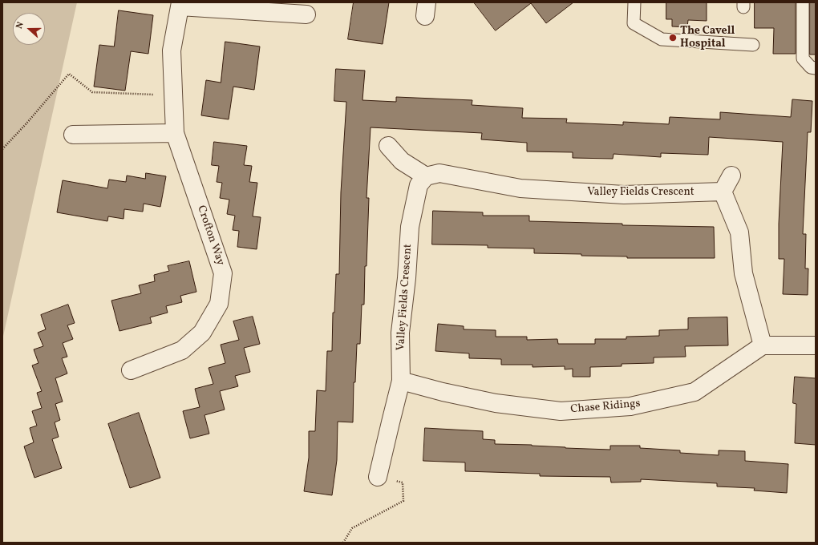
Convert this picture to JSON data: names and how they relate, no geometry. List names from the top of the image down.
{
  "streets": {
    "street": ["Valley Fields Crescent", "Crofton Way", "Chase Ridings"]
  },
  "crossings": [
    ["Valley Fields Crescent", "Chase Ridings"]
  ],
  "places": ["The Cavell Hospital"],
  "north": "left"
}
